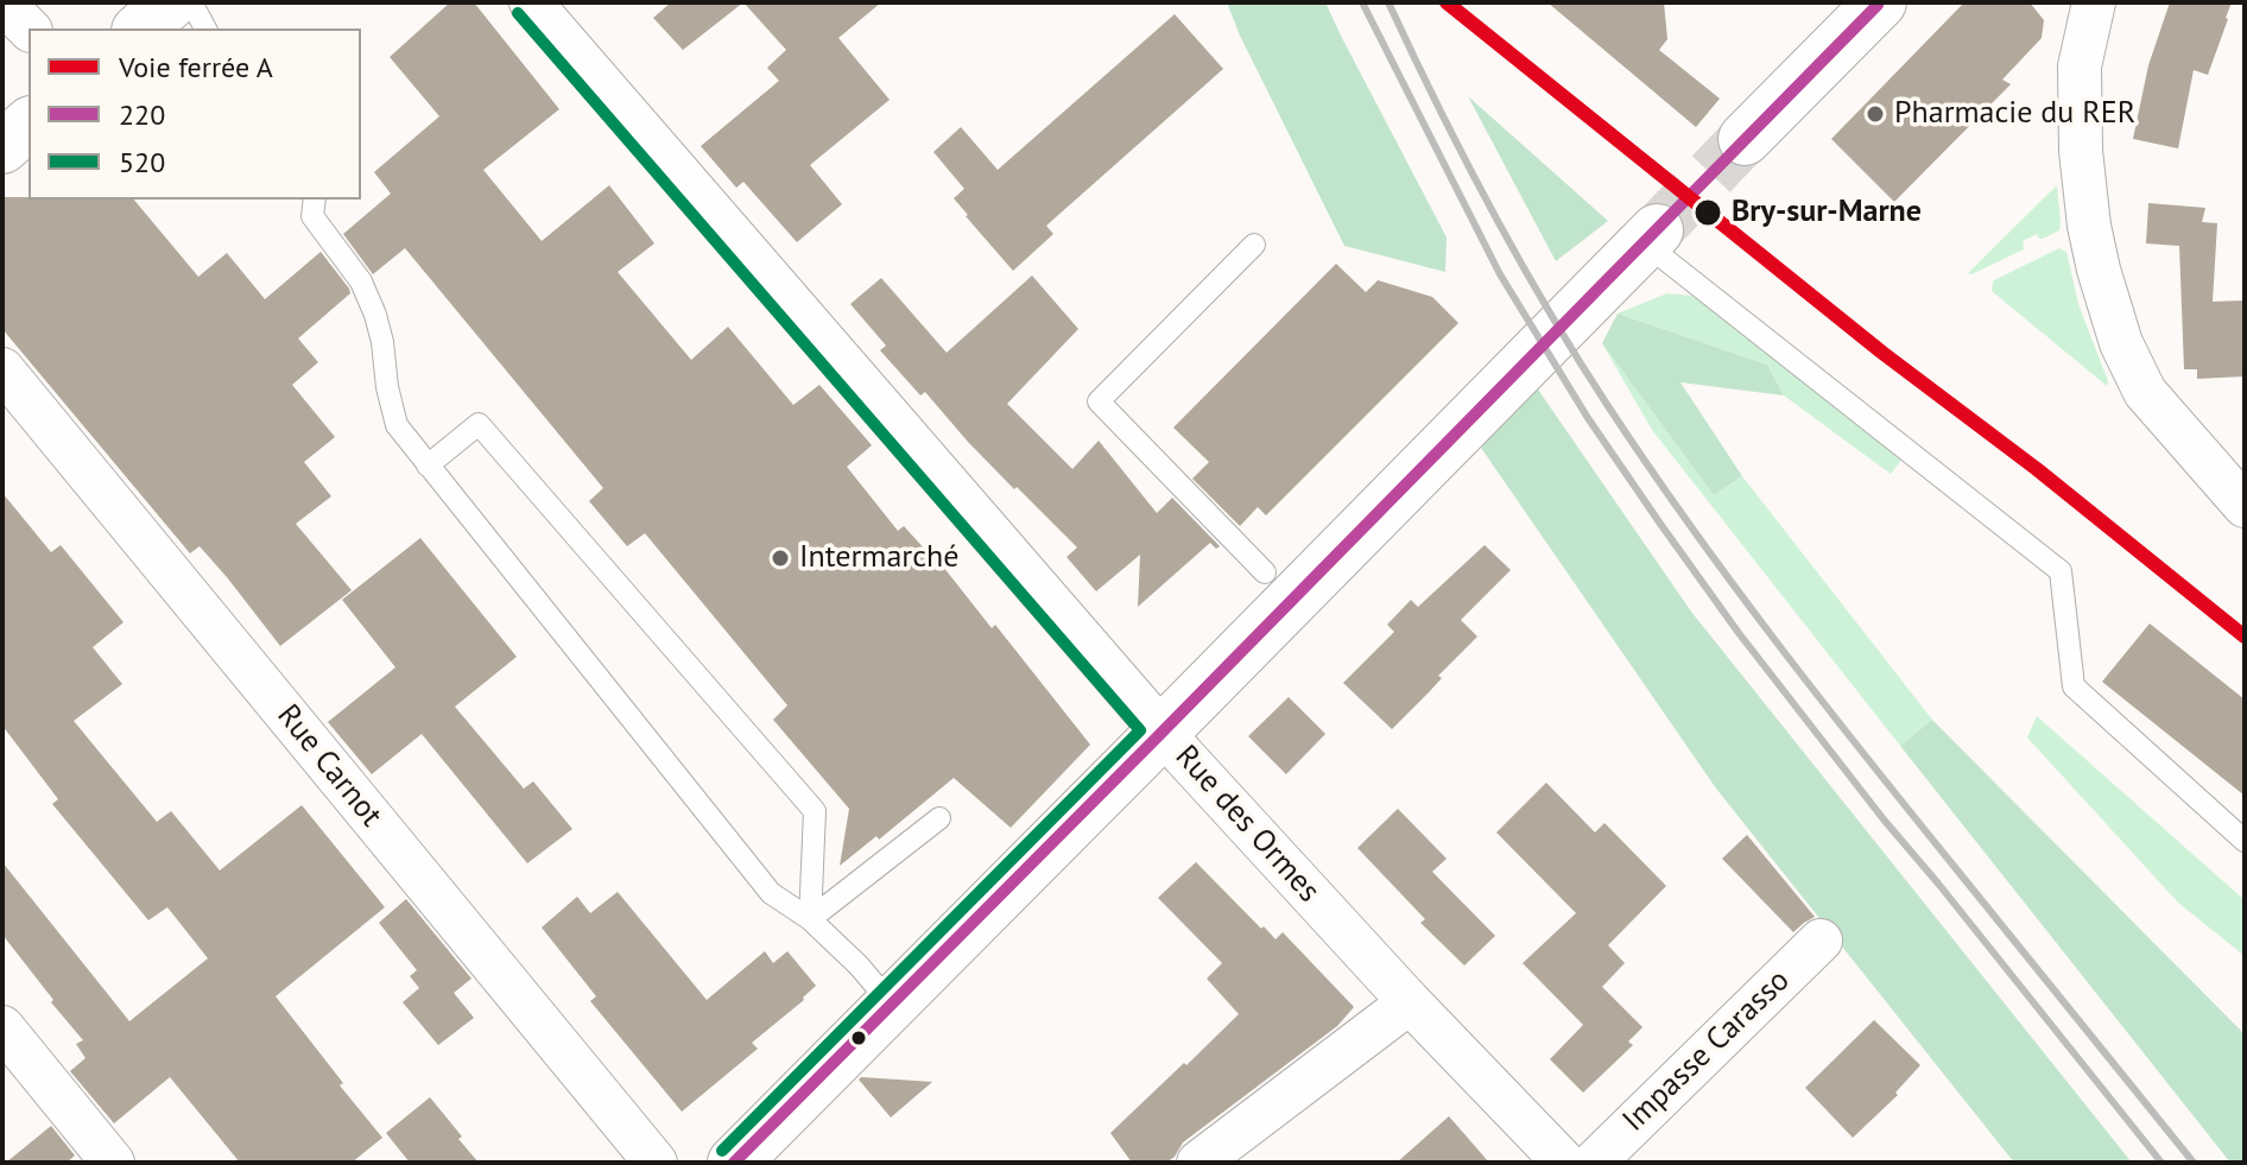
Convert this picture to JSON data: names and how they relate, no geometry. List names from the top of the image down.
{
  "streets": {
    "street": ["Rue Carnot", "Rue des Ormes", "Impasse Carasso"]
  },
  "places": ["Pharmacie du RER", "Bry-sur-Marne", "Intermarché"],
  "lines": ["rail line A", "transit line 220", "transit line 520"],
  "legend": ["Voie ferrée A", "220", "520"]
}
